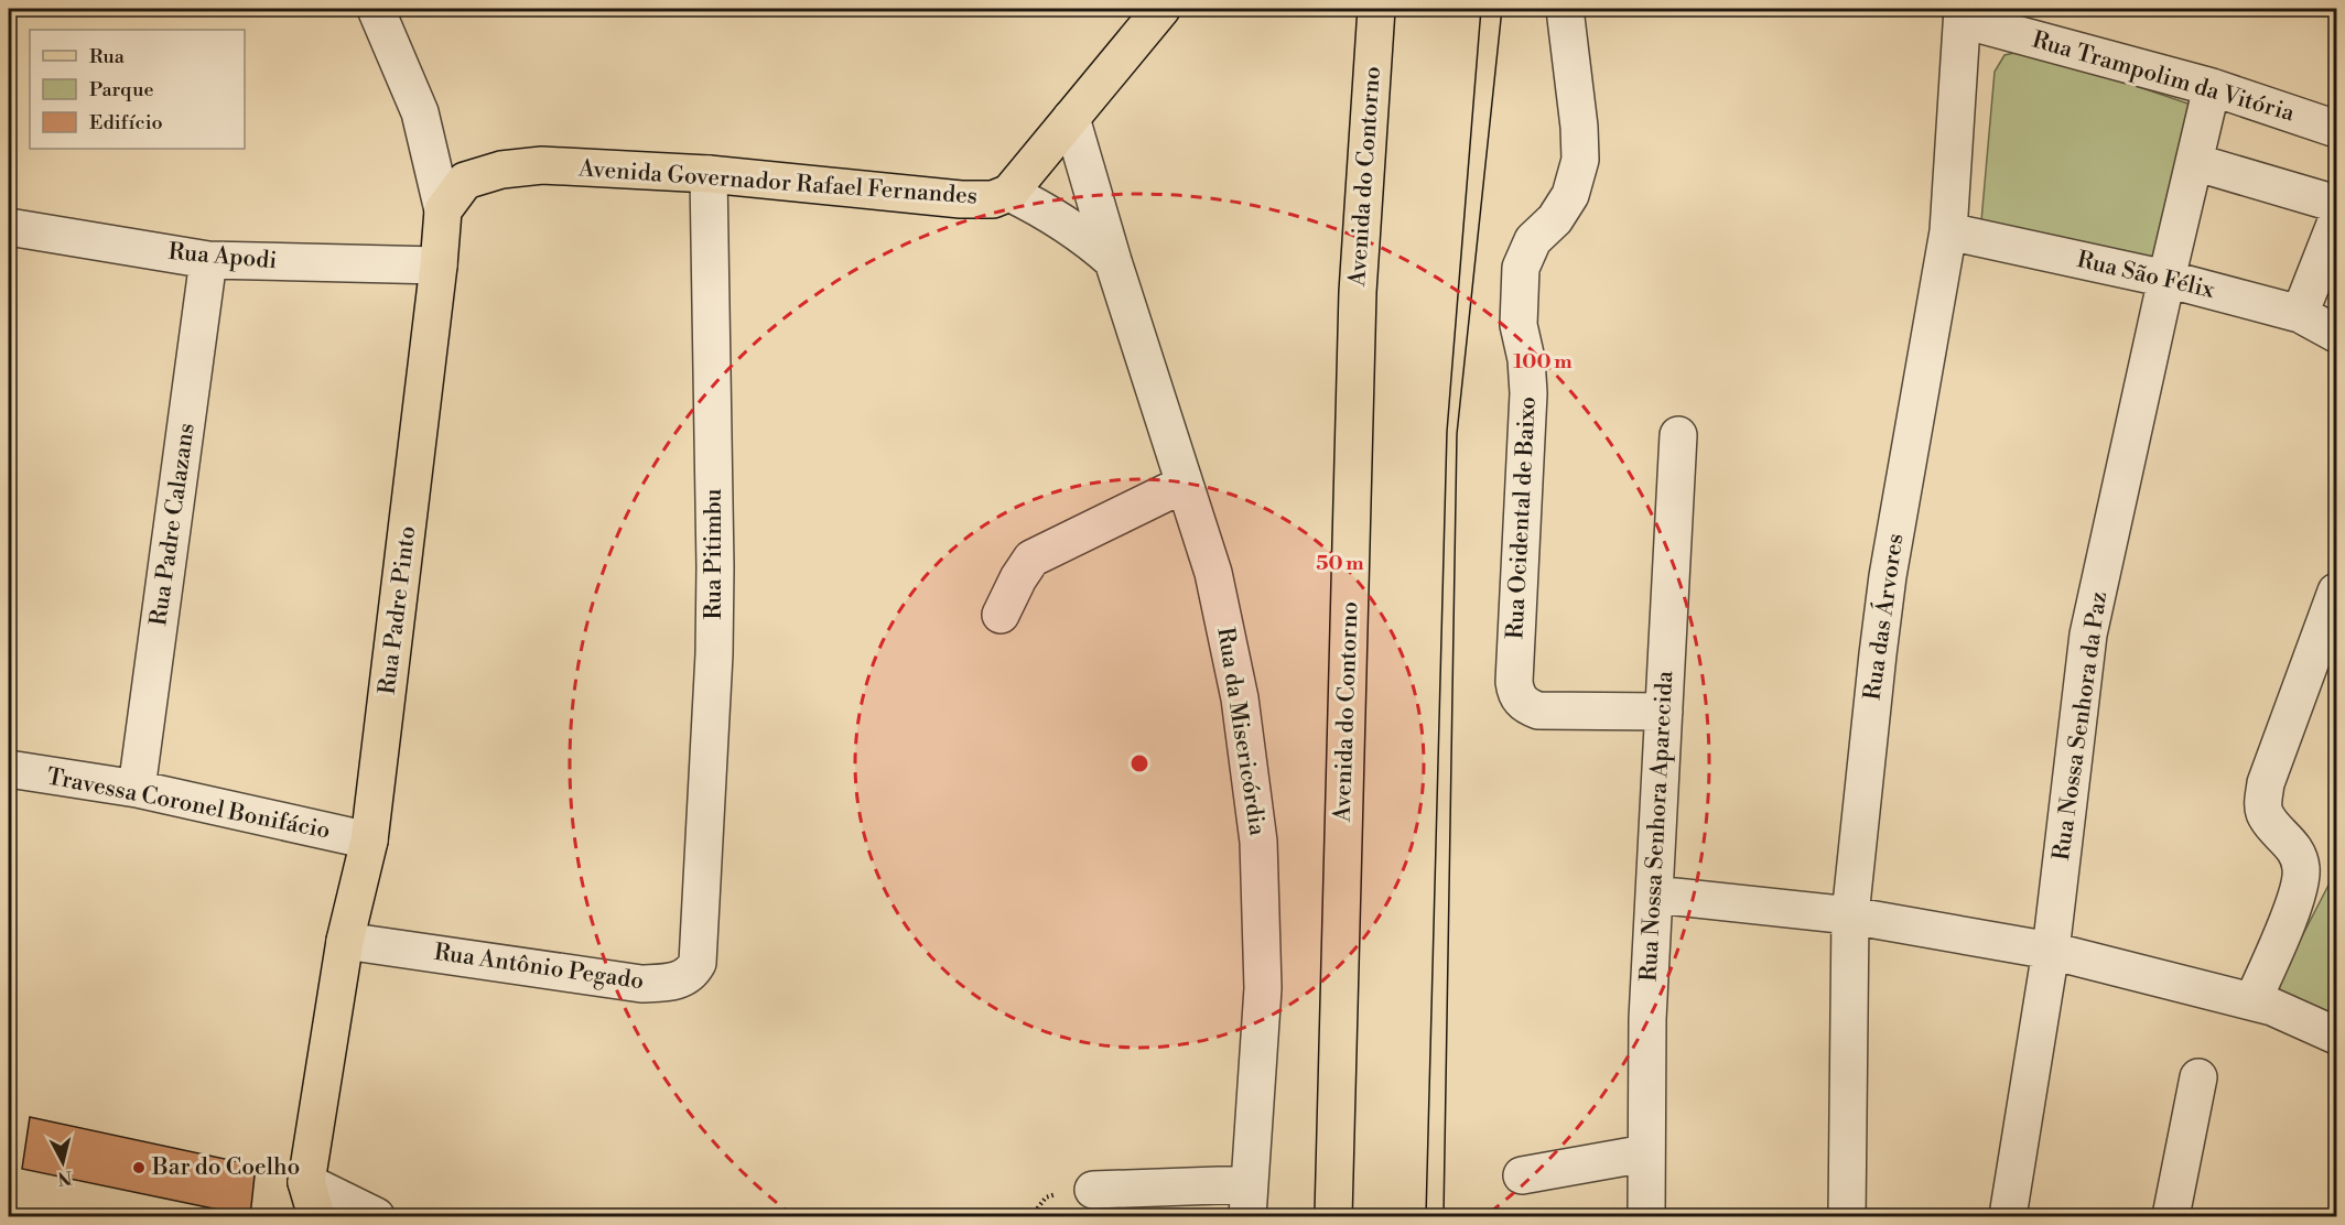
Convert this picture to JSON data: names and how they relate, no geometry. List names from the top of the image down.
{
  "streets": {
    "main road": ["Avenida do Contorno", "Avenida Governador Rafael Fernandes", "Rua Padre Pinto"],
    "street": [
      "Rua Trampolim da Vitória",
      "Rua Apodi",
      "Rua São Félix",
      "Rua Ocidental de Baixo",
      "Rua Padre Calazans",
      "Rua Pitimbu",
      "Rua das Árvores",
      "Rua Nossa Senhora da Paz",
      "Rua da Misericórdia",
      "Travessa Coronel Bonifácio",
      "Rua Nossa Senhora Aparecida",
      "Rua Antônio Pegado"
    ]
  },
  "crossings": [
    ["Rua Trampolim da Vitória", "Rua das Árvores"],
    ["Rua Trampolim da Vitória", "Rua Nossa Senhora da Paz"],
    ["Avenida Governador Rafael Fernandes", "Rua Pitimbu"],
    ["Avenida Governador Rafael Fernandes", "Rua Padre Pinto"],
    ["Avenida Governador Rafael Fernandes", "Rua da Misericórdia"],
    ["Rua Apodi", "Rua Padre Calazans"],
    ["Rua Apodi", "Rua Padre Pinto"],
    ["Rua São Félix", "Rua das Árvores"],
    ["Rua São Félix", "Rua Nossa Senhora da Paz"],
    ["Rua Ocidental de Baixo", "Rua Nossa Senhora Aparecida"],
    ["Rua Padre Calazans", "Travessa Coronel Bonifácio"],
    ["Rua Pitimbu", "Rua Antônio Pegado"],
    ["Rua Padre Pinto", "Travessa Coronel Bonifácio"],
    ["Rua Padre Pinto", "Rua Antônio Pegado"]
  ],
  "places": ["Bar do Coelho"],
  "legend": ["Rua", "Parque", "Edifício"],
  "north": "bottom",
  "rings": ["100 m", "50 m"]
}
